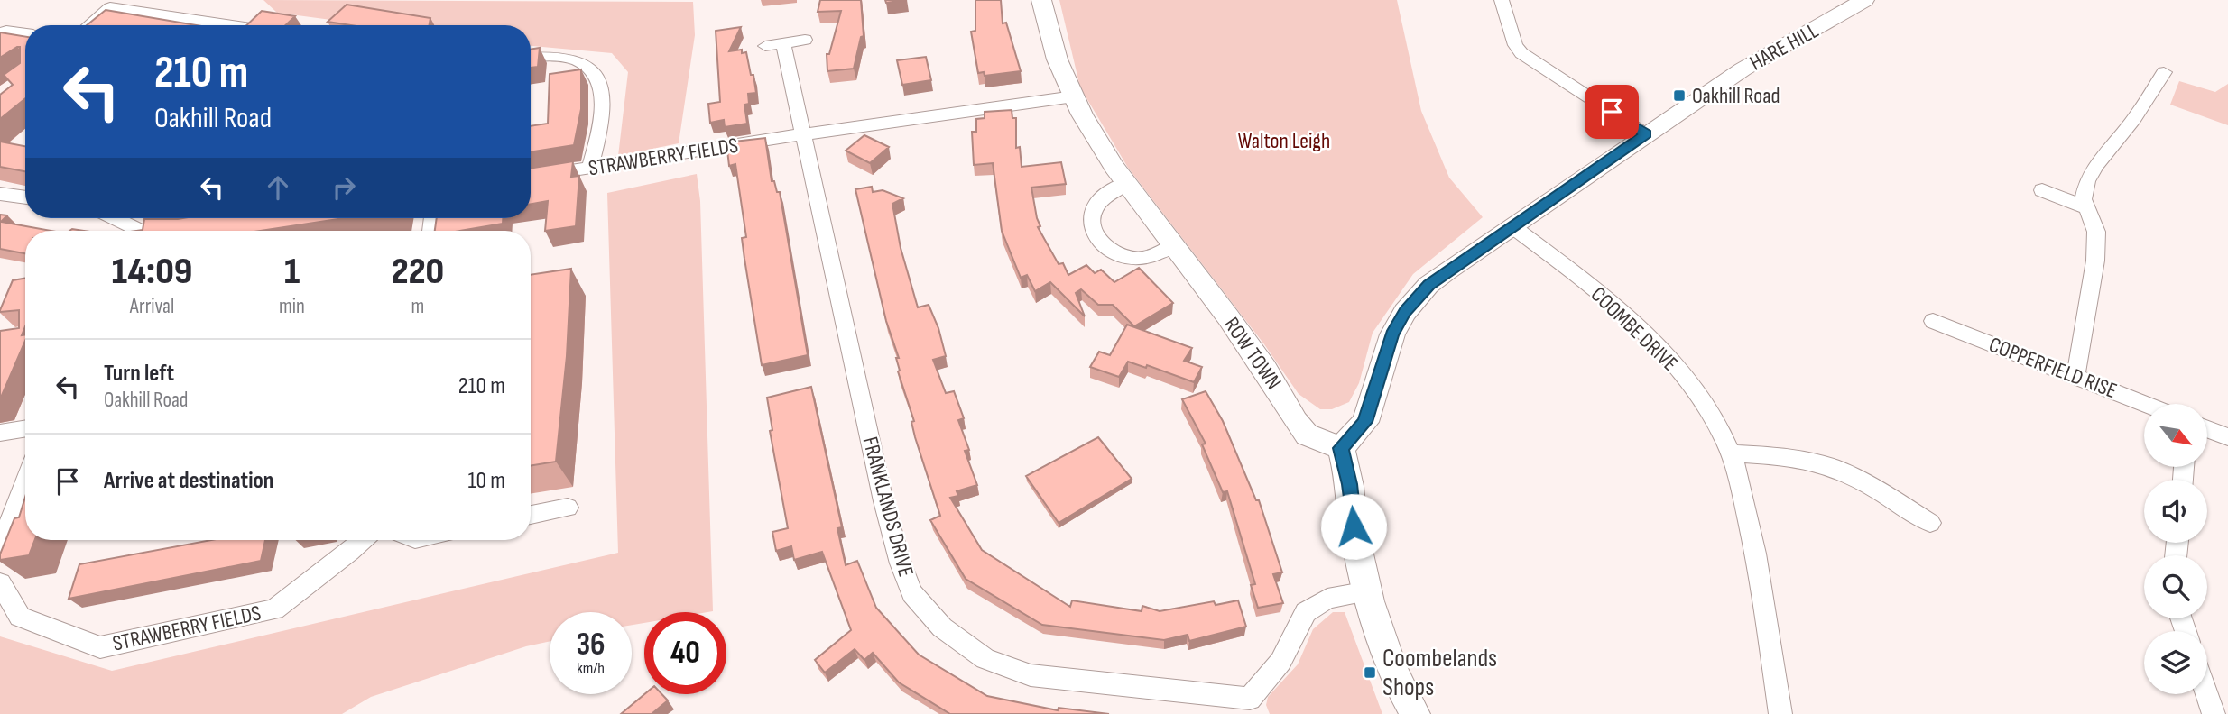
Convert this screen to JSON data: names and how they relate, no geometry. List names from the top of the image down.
{
  "streets": {
    "street": [
      "HARE HILL",
      "STRAWBERRY FIELDS",
      "COOMBE DRIVE",
      "ROW TOWN",
      "COPPERFIELD RISE",
      "FRANKLANDS DRIVE"
    ]
  },
  "crossings": [
    ["HARE HILL", "COOMBE DRIVE"],
    ["HARE HILL", "ROW TOWN"],
    ["STRAWBERRY FIELDS", "FRANKLANDS DRIVE"]
  ],
  "parks": ["Walton Leigh"],
  "places": {
    "transit": ["Oakhill Road", "Coombelands Shops"]
  },
  "north": "bottom right",
  "page": {
    "turn": ["210 m", "Oakhill Road"],
    "eta": [
      "14:09",
      "Arrival",
      "1",
      "min",
      "220",
      "m"
    ],
    "list": [
      {
        "name": "Turn left",
        "note": "Oakhill Road",
        "value": "210 m"
      },
      {
        "name": "Arrive at destination",
        "value": "10 m"
      }
    ],
    "speed": "36 km/h",
    "limit": "40"
  }
}
